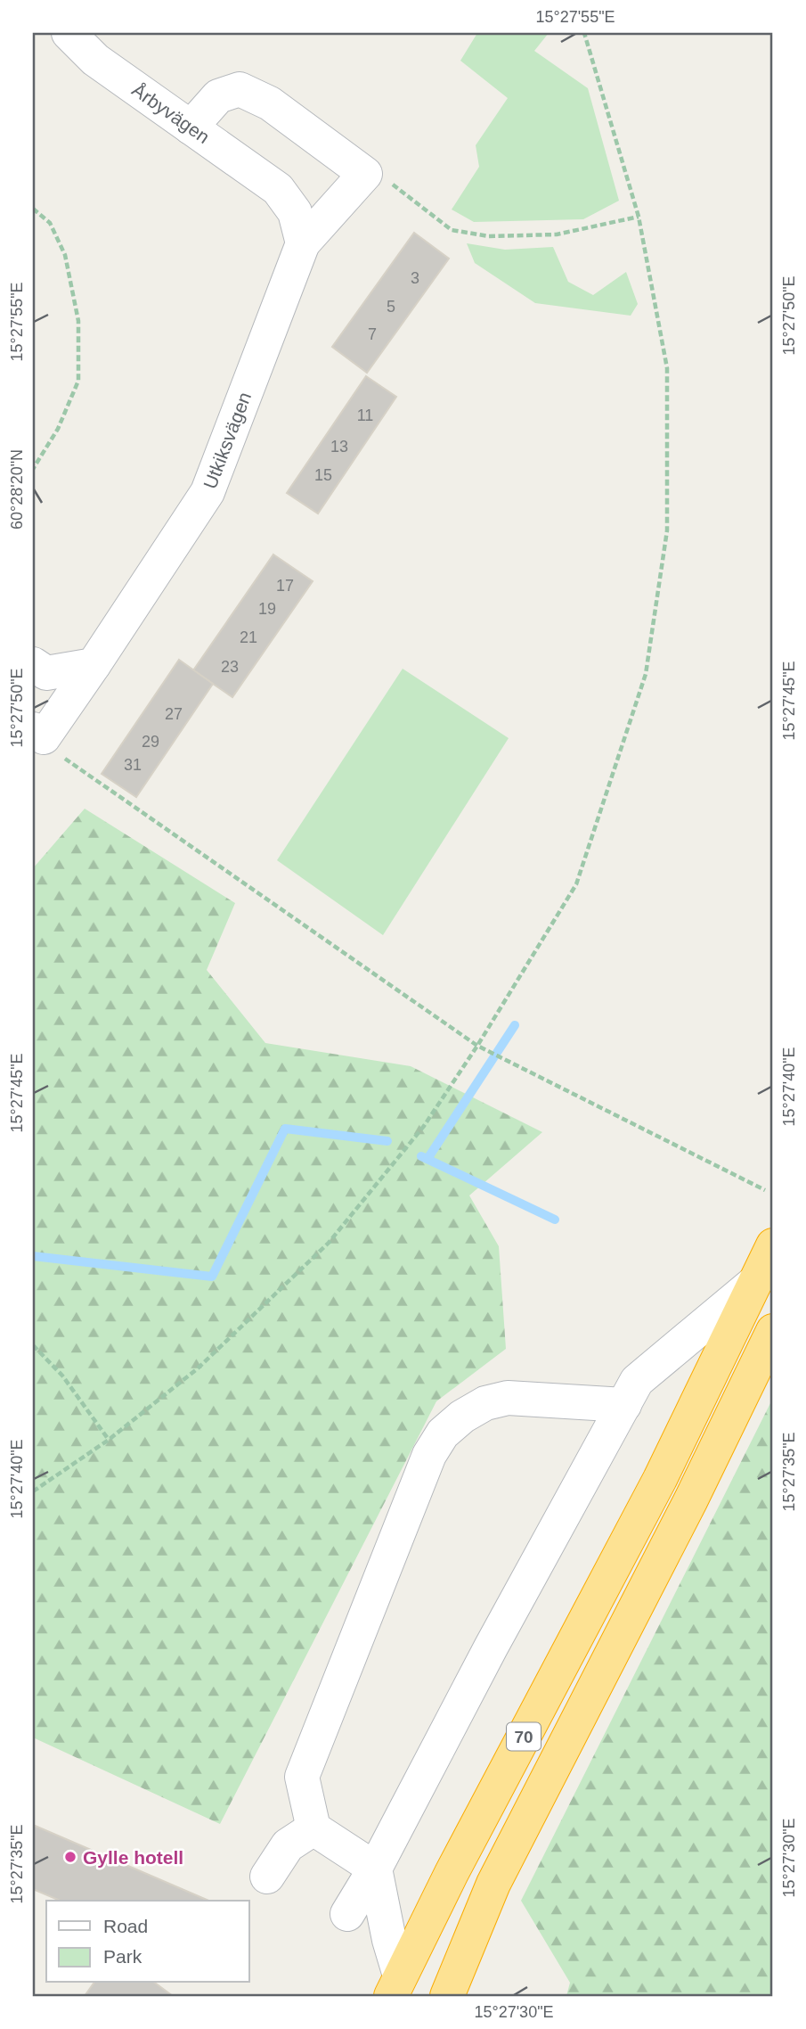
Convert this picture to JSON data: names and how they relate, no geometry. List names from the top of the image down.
{
  "streets": {
    "highway": ["70"],
    "street": ["Årbyvägen", "Utkiksvägen"]
  },
  "crossings": [
    ["Årbyvägen", "Utkiksvägen"]
  ],
  "places": ["Gylle hotell"],
  "house_numbers": [
    "3",
    "5",
    "7",
    "11",
    "13",
    "15",
    "17",
    "19",
    "21",
    "23",
    "27",
    "29",
    "31"
  ],
  "legend": ["Road", "Park"],
  "coordinates": [
    "15°27'55\"E",
    "15°27'50\"E",
    "60°28'20\"N",
    "15°27'45\"E",
    "15°27'40\"E",
    "15°27'35\"E",
    "15°27'30\"E"
  ]
}
